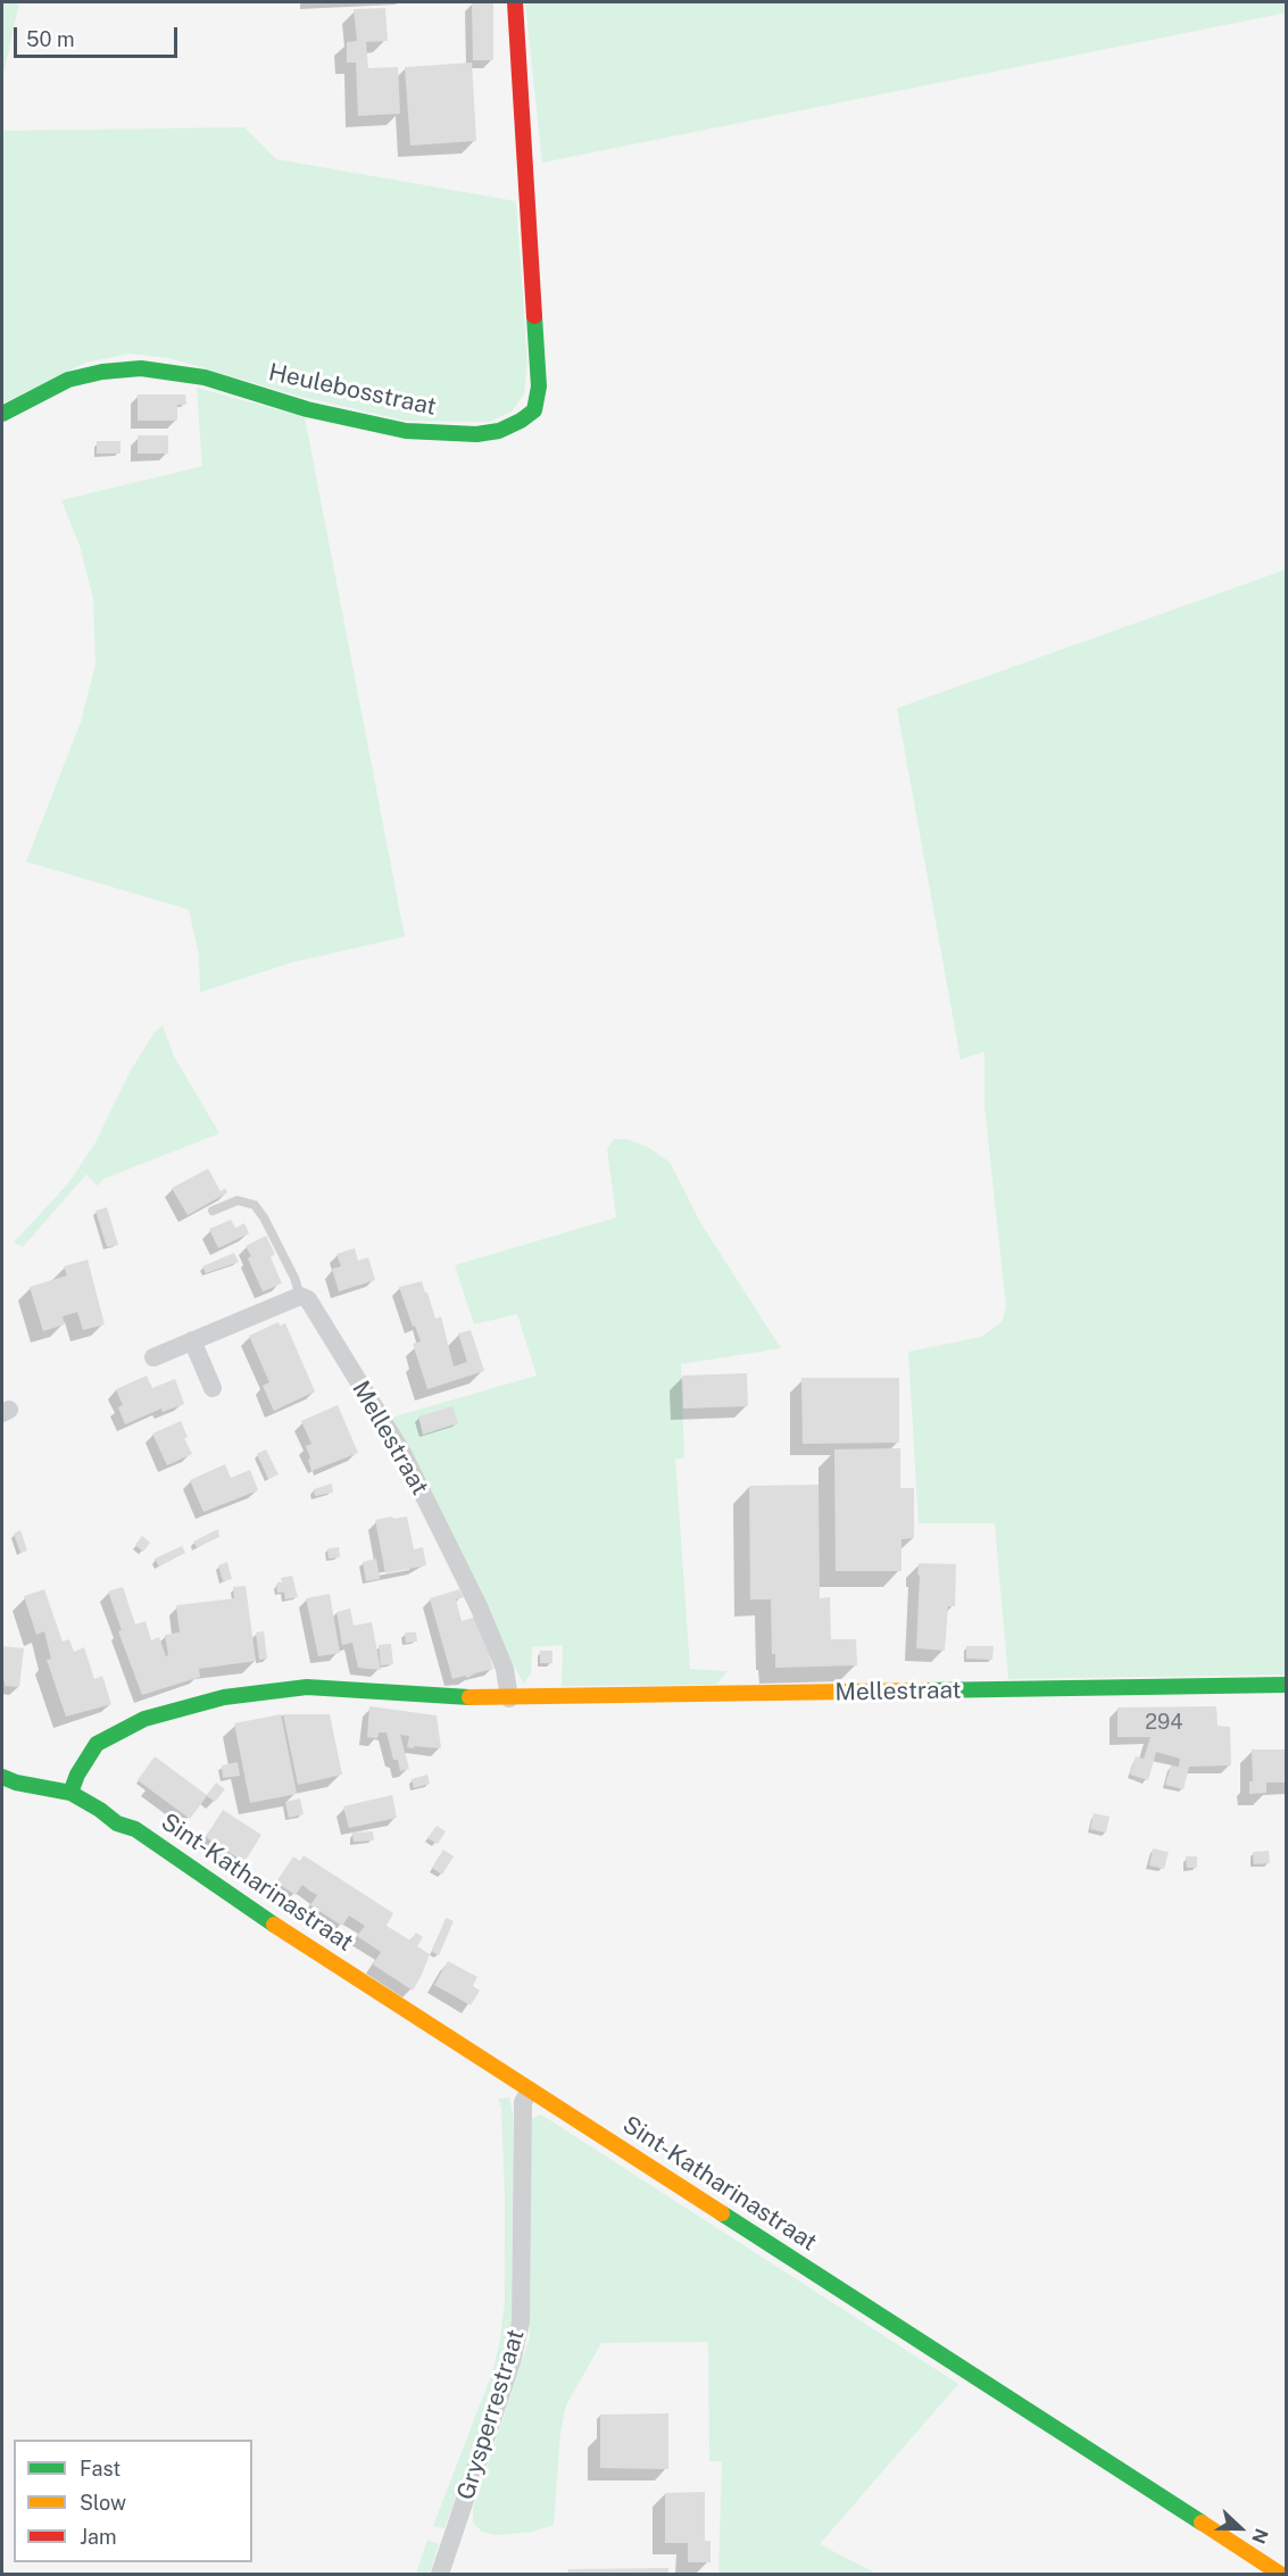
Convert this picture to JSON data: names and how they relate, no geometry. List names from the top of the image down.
{
  "streets": {
    "street": [
      "Heulebosstraat",
      "Mellestraat",
      "Sint-Katharinastraat",
      "Grysperrestraat"
    ]
  },
  "crossings": [
    ["Mellestraat", "Sint-Katharinastraat"],
    ["Sint-Katharinastraat", "Grysperrestraat"]
  ],
  "house_numbers": ["294"],
  "legend": ["Fast", "Slow", "Jam"],
  "scale_bar": "50 m",
  "north": "right"
}
